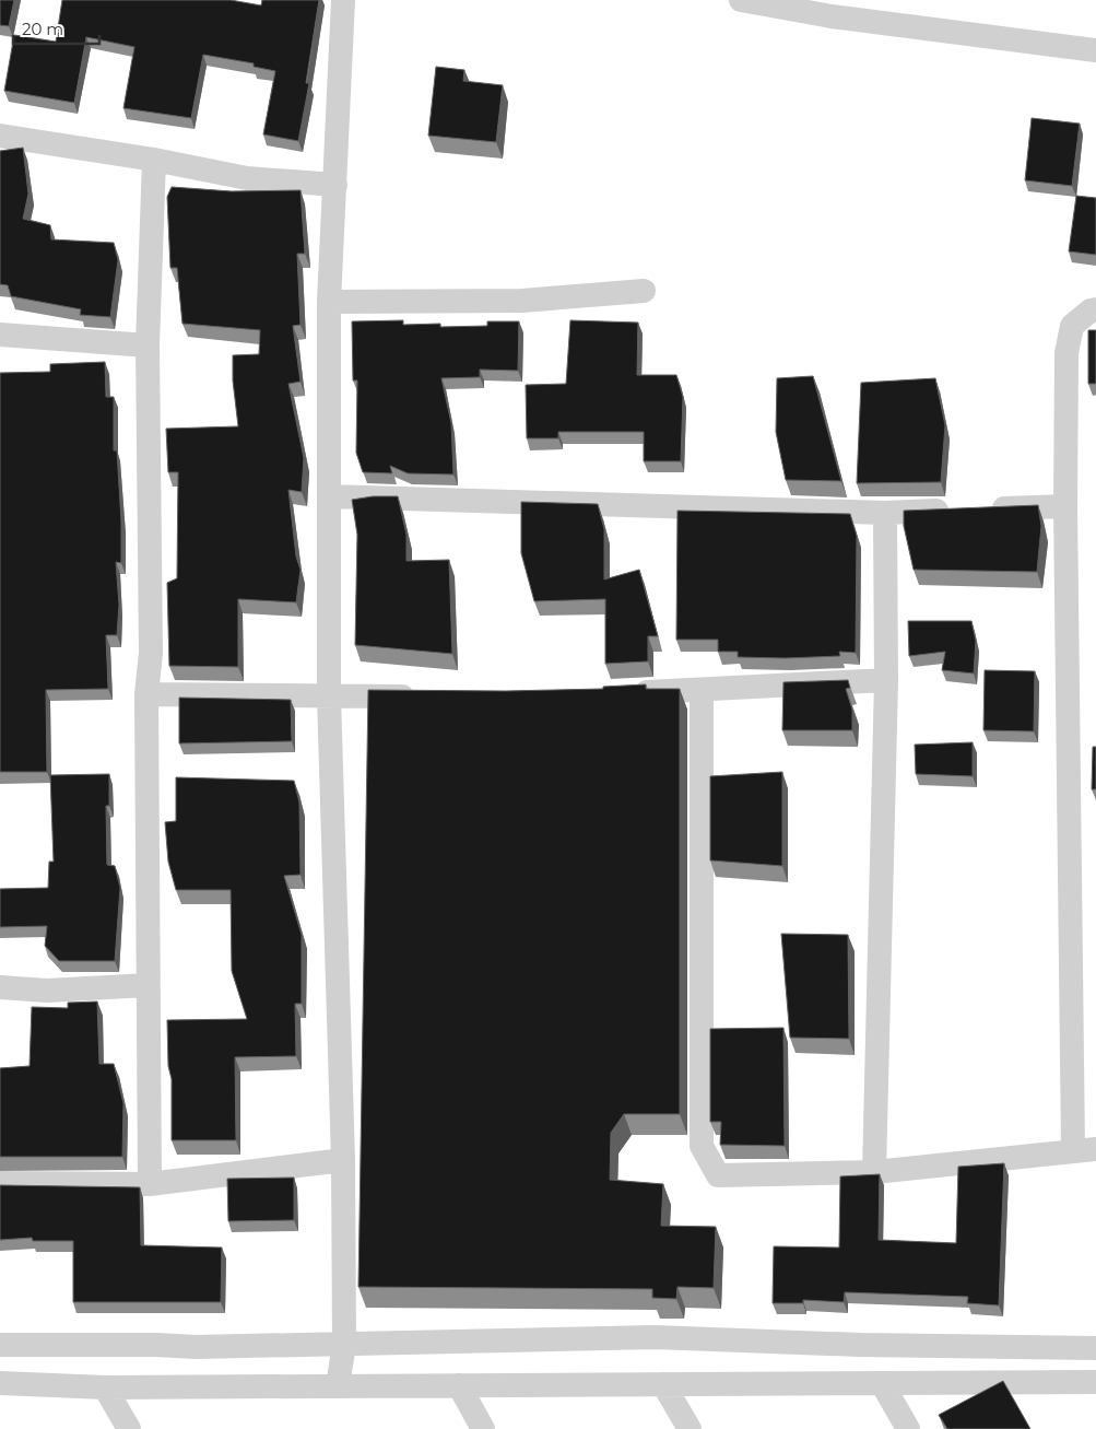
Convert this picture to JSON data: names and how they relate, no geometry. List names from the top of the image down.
{
  "scale_bar": "20 m"
}
